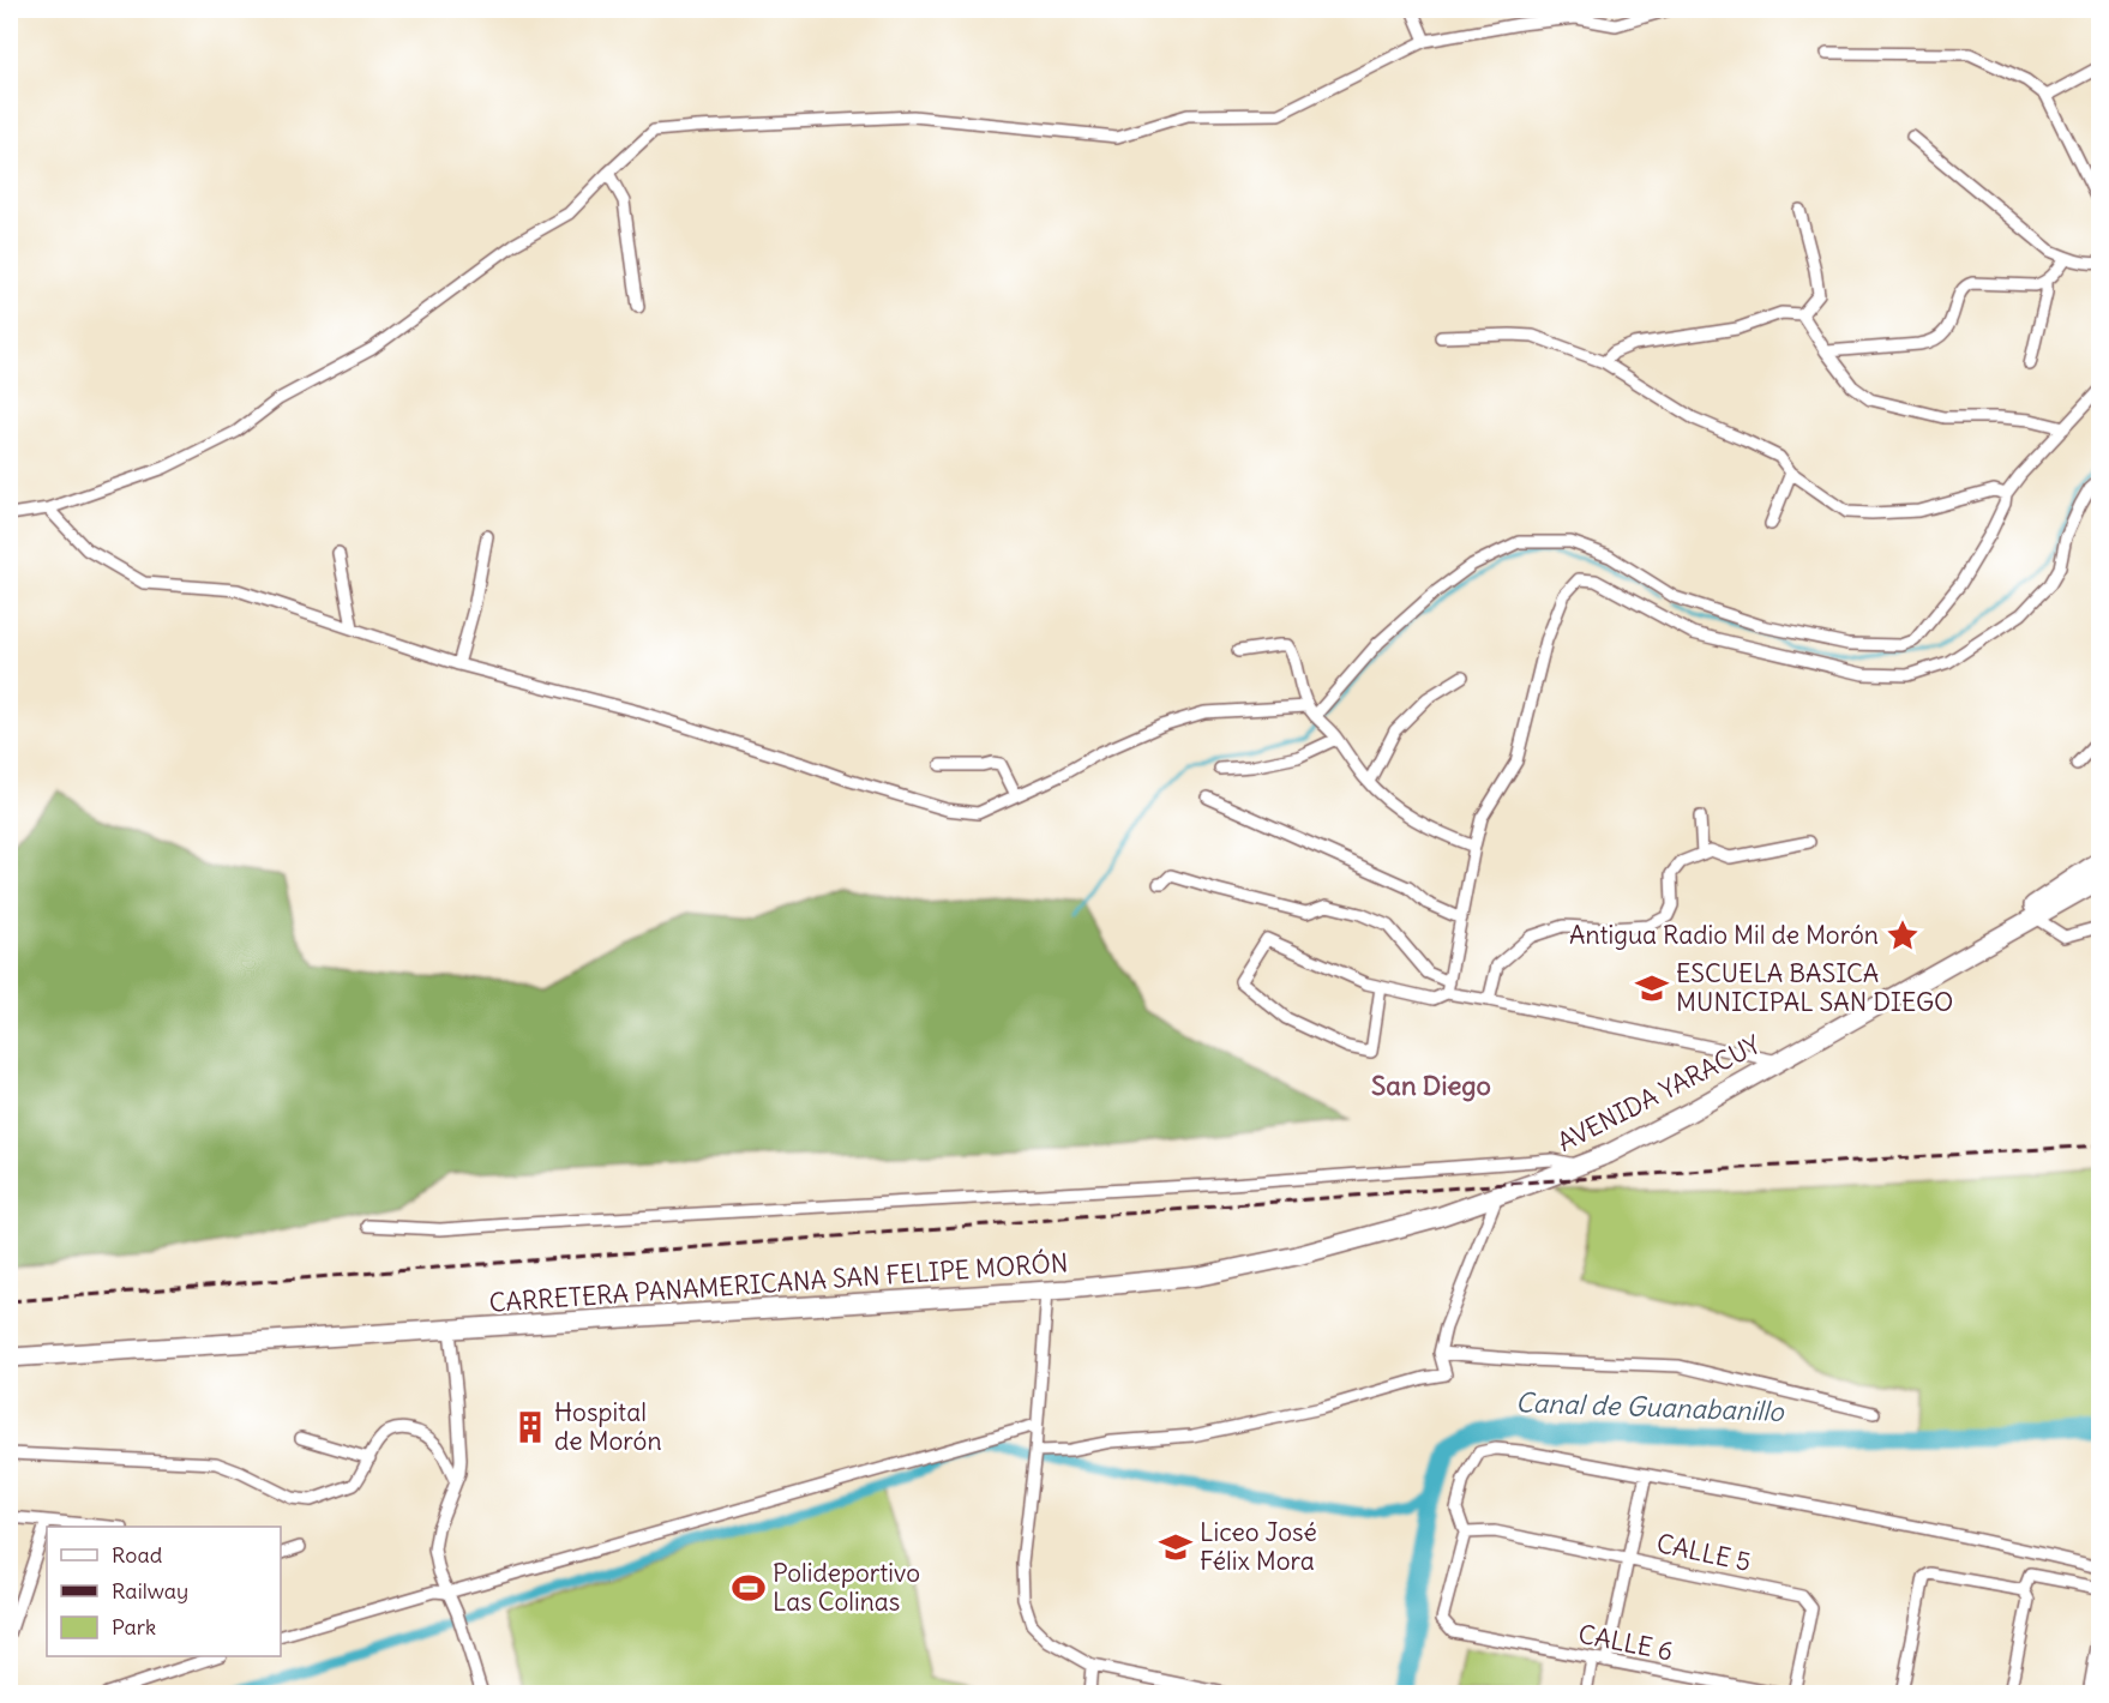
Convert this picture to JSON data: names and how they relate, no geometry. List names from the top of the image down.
{
  "streets": {
    "main road": ["AVENIDA YARACUY", "CARRETERA PANAMERICANA SAN FELIPE MORÓN"],
    "street": ["CALLE 5", "CALLE 6"]
  },
  "crossings": [
    ["AVENIDA YARACUY", "CARRETERA PANAMERICANA SAN FELIPE MORÓN"],
    ["CALLE 5", "CALLE 6"]
  ],
  "districts": ["San Diego"],
  "water": ["Canal de Guanabanillo"],
  "places": {
    "place": ["Antigua Radio Mil de Morón"],
    "school or university": ["ESCUELA BASICA MUNICIPAL SAN DIEGO", "Liceo José Félix Mora"],
    "building": ["Hospital de Morón"],
    "sports": ["Polideportivo Las Colinas"]
  },
  "legend": ["Road", "Railway", "Park"]
}
